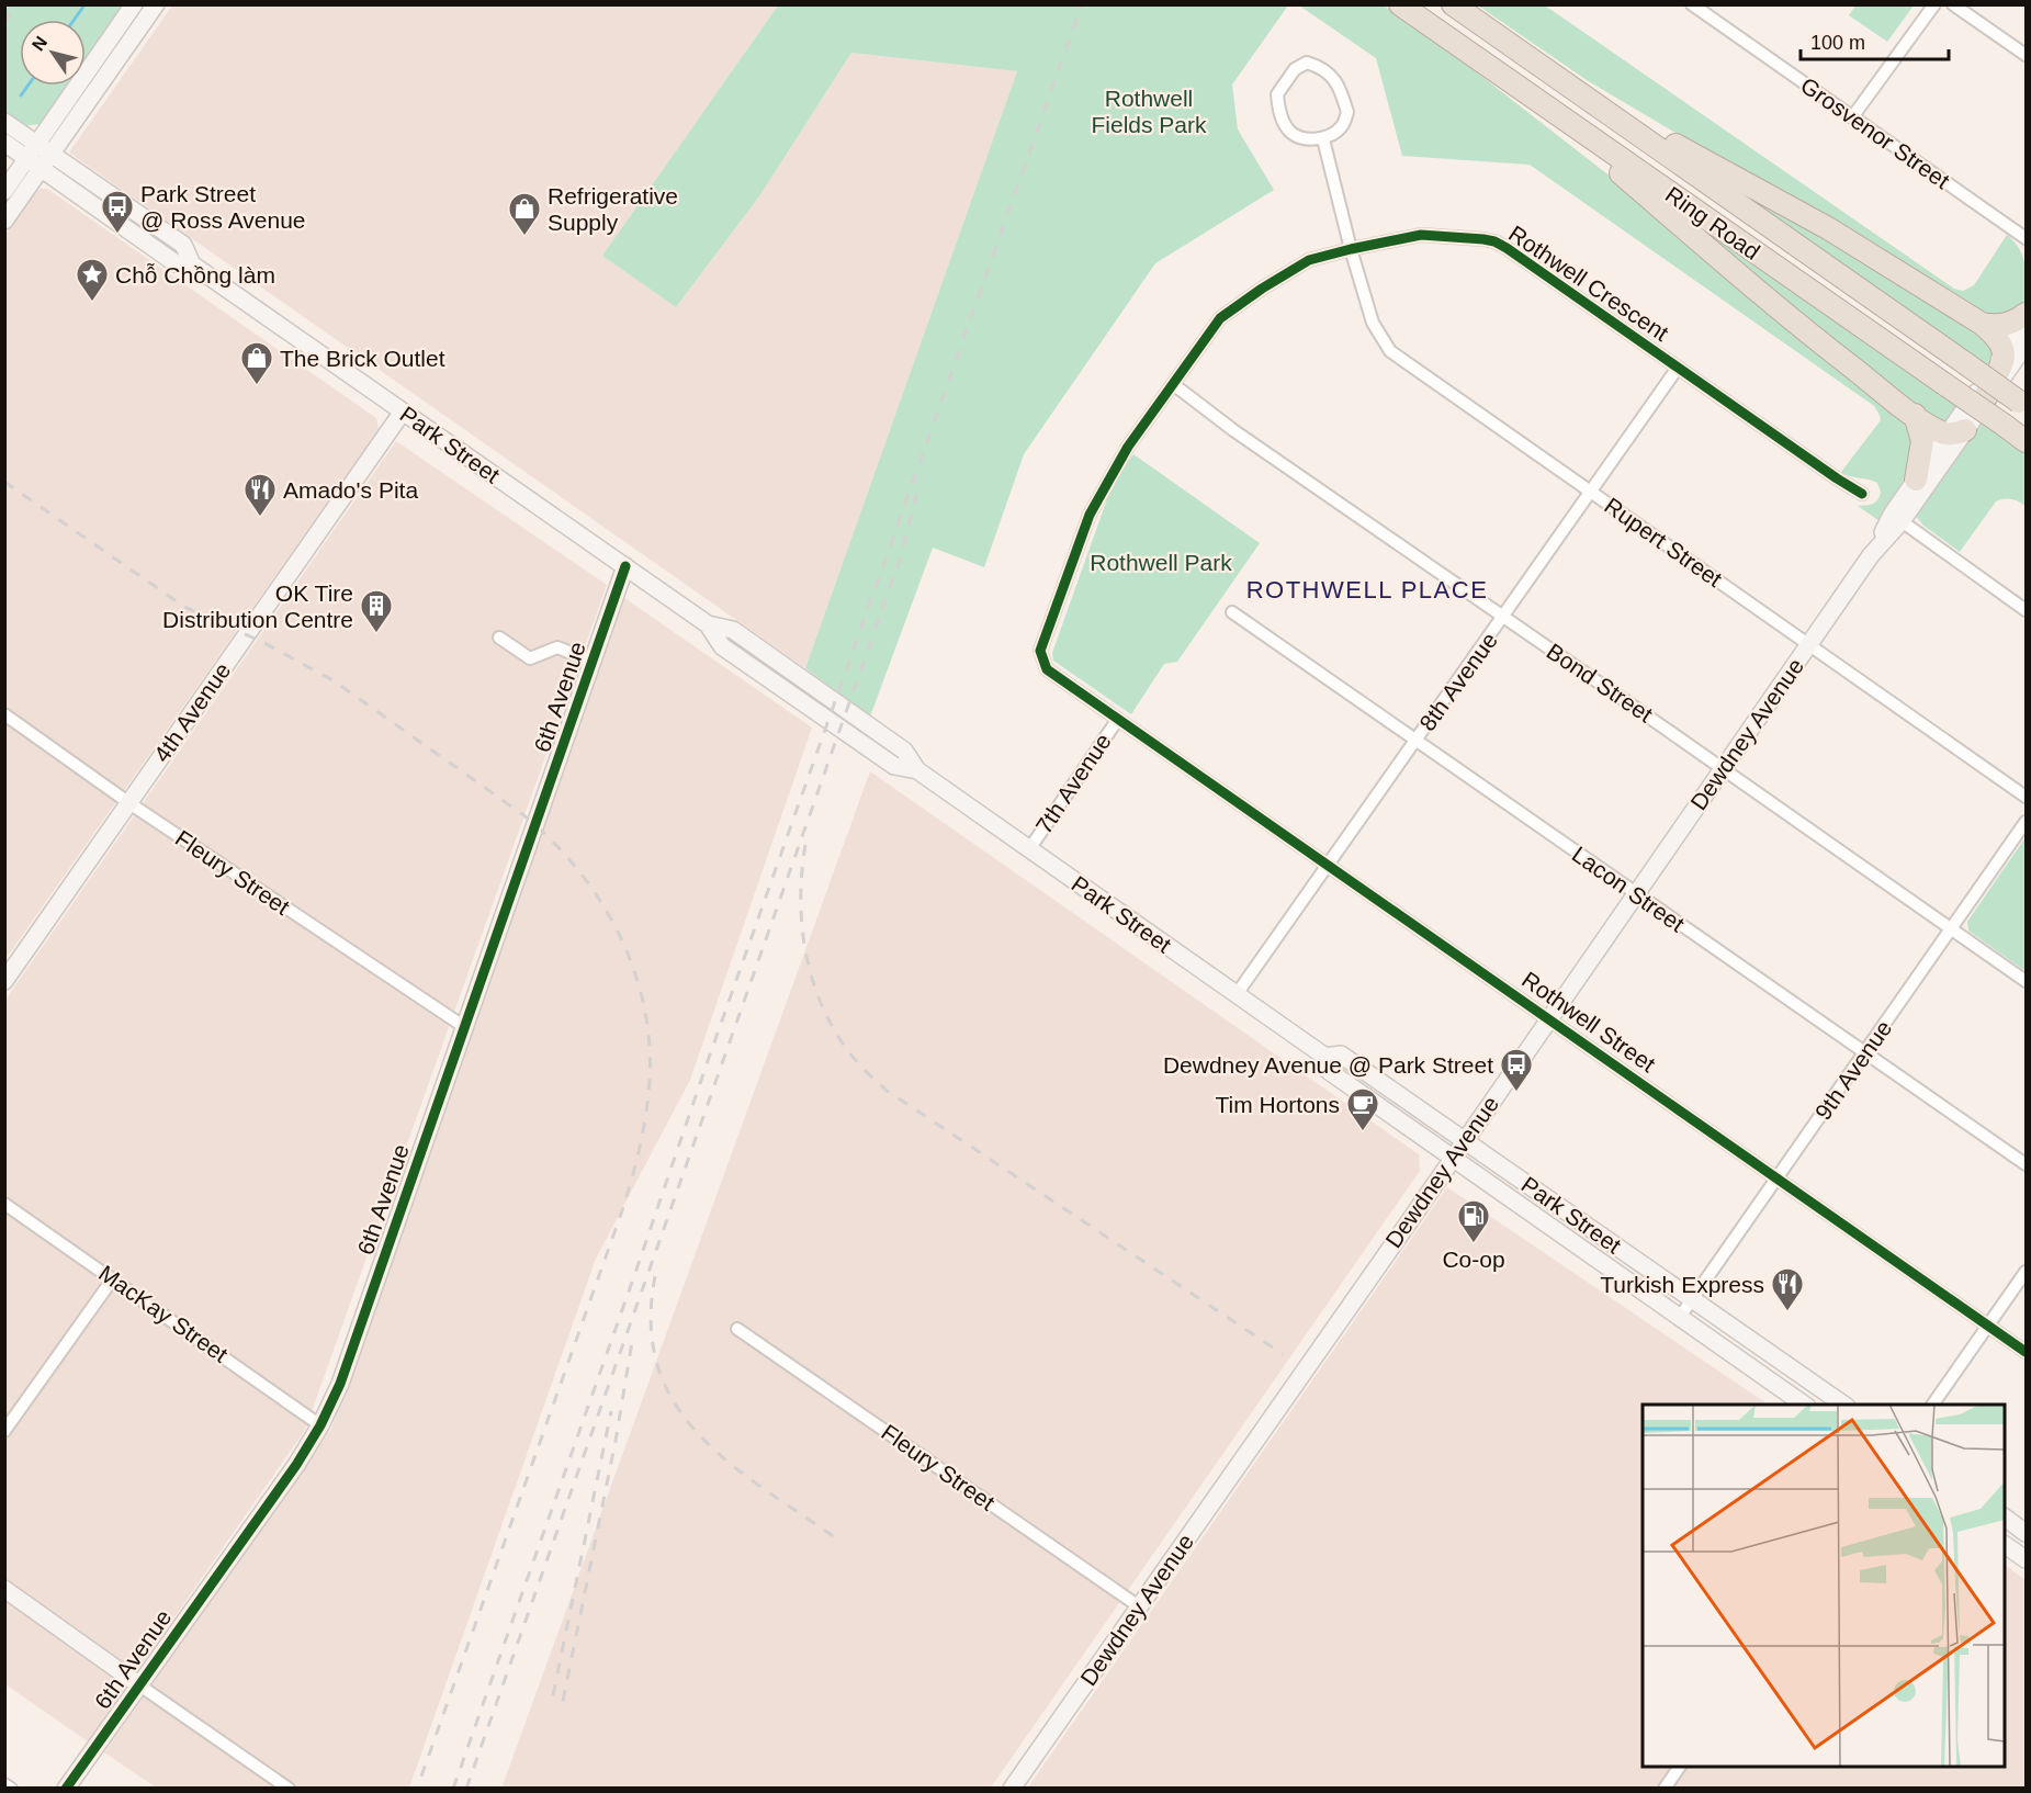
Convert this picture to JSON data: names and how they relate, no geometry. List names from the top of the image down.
{
  "streets": {
    "highway": ["Ring Road"],
    "street": [
      "Grosvenor Street",
      "Rothwell Crescent",
      "Park Street",
      "Rupert Street",
      "8th Avenue",
      "Bond Street",
      "6th Avenue",
      "4th Avenue",
      "Dewdney Avenue",
      "7th Avenue",
      "Fleury Street",
      "Lacon Street",
      "Rothwell Street",
      "9th Avenue",
      "MacKay Street"
    ]
  },
  "crossings": [
    ["Rothwell Crescent", "Rupert Street"],
    ["Rothwell Crescent", "8th Avenue"],
    ["Rothwell Crescent", "Bond Street"],
    ["Rothwell Crescent", "7th Avenue"],
    ["Rothwell Crescent", "Rothwell Street"],
    ["Park Street", "8th Avenue"],
    ["Park Street", "6th Avenue"],
    ["Park Street", "4th Avenue"],
    ["Park Street", "Dewdney Avenue"],
    ["Park Street", "7th Avenue"],
    ["Park Street", "9th Avenue"],
    ["Rupert Street", "8th Avenue"],
    ["Rupert Street", "Dewdney Avenue"],
    ["8th Avenue", "Bond Street"],
    ["8th Avenue", "Lacon Street"],
    ["8th Avenue", "Rothwell Street"],
    ["Bond Street", "Dewdney Avenue"],
    ["Bond Street", "9th Avenue"],
    ["6th Avenue", "Fleury Street"],
    ["6th Avenue", "MacKay Street"],
    ["4th Avenue", "Fleury Street"],
    ["Dewdney Avenue", "Fleury Street"],
    ["Dewdney Avenue", "Lacon Street"],
    ["Dewdney Avenue", "Rothwell Street"],
    ["Lacon Street", "9th Avenue"],
    ["Rothwell Street", "9th Avenue"]
  ],
  "districts": ["ROTHWELL PLACE"],
  "parks": ["Rothwell Fields Park", "Rothwell Park"],
  "places": {
    "bus stop": ["Park Street @ Ross Avenue", "Dewdney Avenue @ Park Street"],
    "shop": ["Refrigerative Supply", "The Brick Outlet"],
    "place": ["Chỗ Chồng làm"],
    "restaurant": ["Amado's Pita", "Turkish Express"],
    "building": ["OK Tire Distribution Centre"],
    "cafe": ["Tim Hortons"],
    "fuel station": ["Co-op"]
  },
  "scale_bar": "100 m",
  "north": "top left"
}
